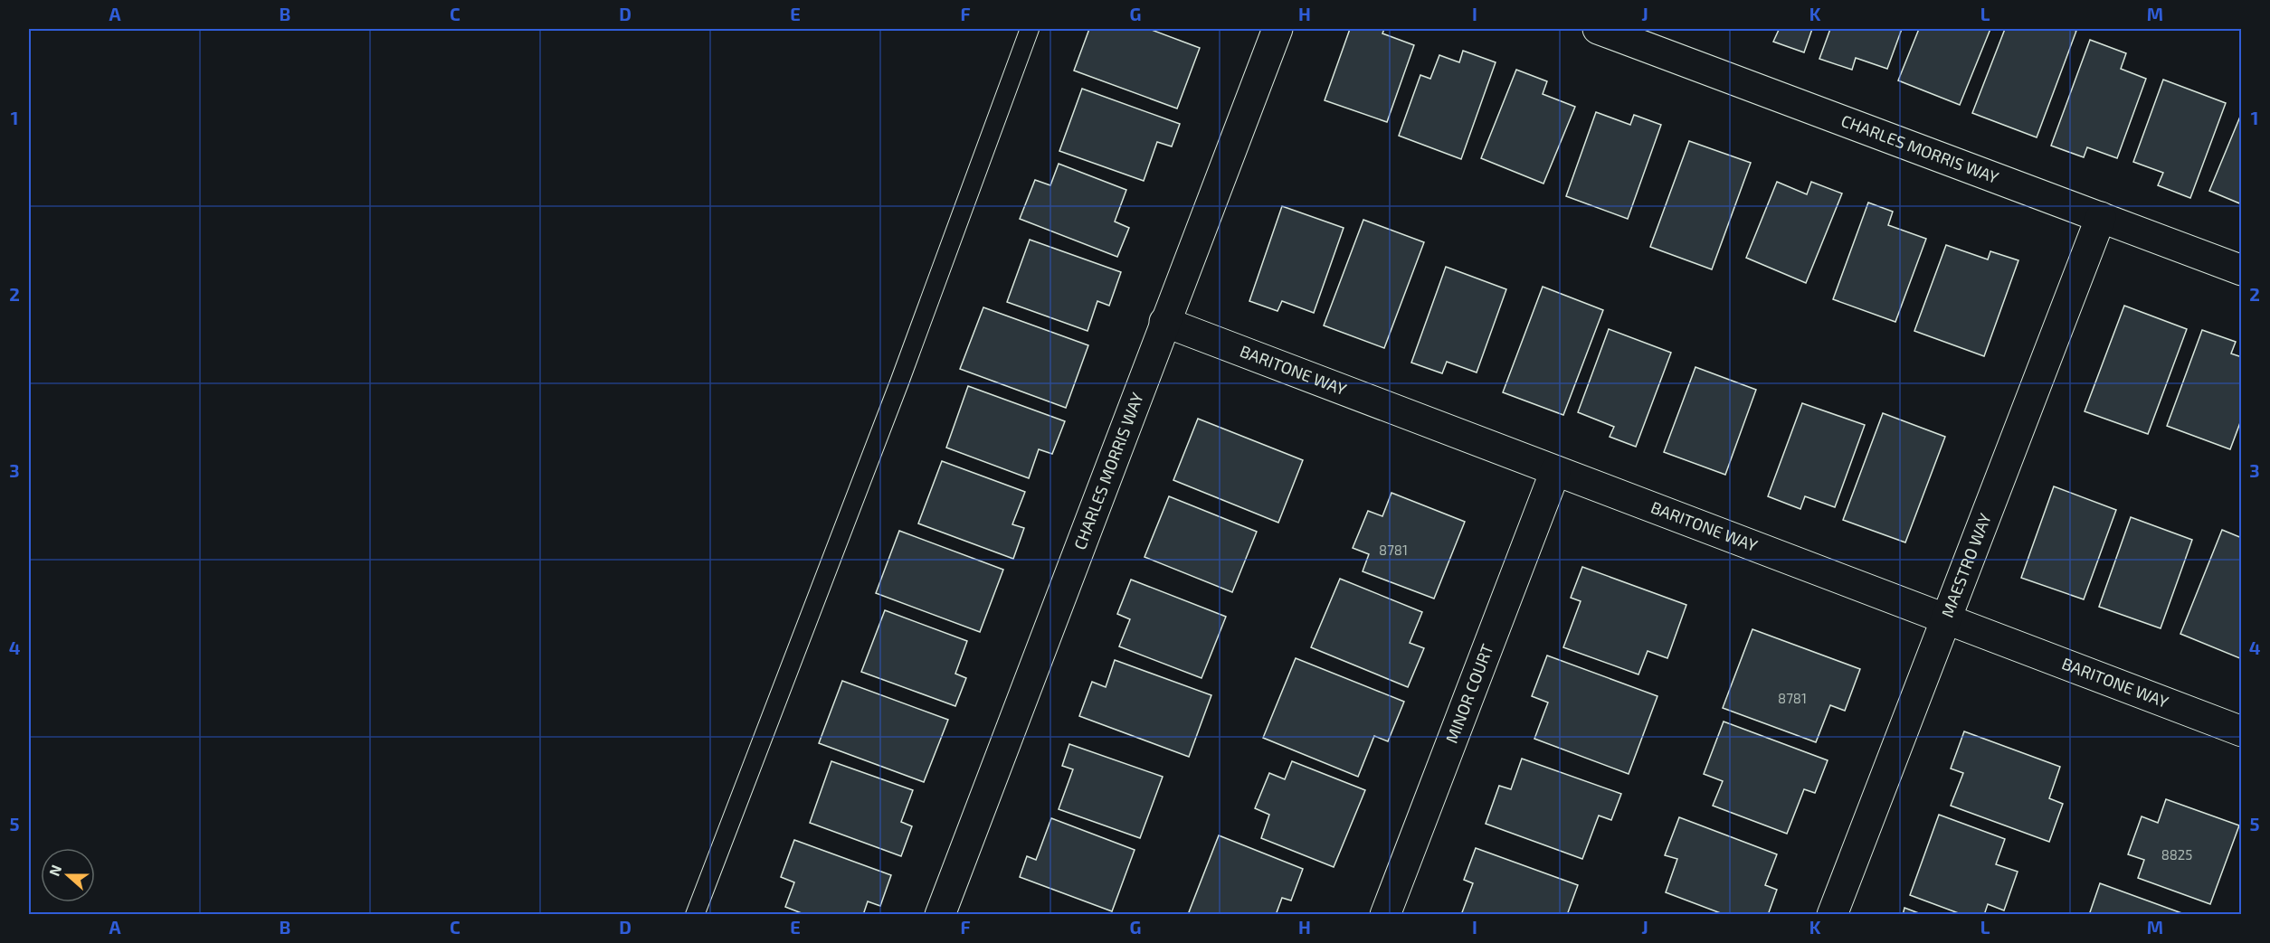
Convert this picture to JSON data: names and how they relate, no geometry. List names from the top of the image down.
{
  "streets": {
    "street": [
      "CHARLES MORRIS WAY",
      "BARITONE WAY",
      "MAESTRO WAY",
      "MINOR COURT"
    ]
  },
  "crossings": [
    ["CHARLES MORRIS WAY", "BARITONE WAY"],
    ["CHARLES MORRIS WAY", "MAESTRO WAY"],
    ["BARITONE WAY", "MAESTRO WAY"],
    ["BARITONE WAY", "MINOR COURT"]
  ],
  "house_numbers": ["8781", "8781", "8825"],
  "north": "left",
  "grid": {
    "columns": [
      "A",
      "B",
      "C",
      "D",
      "E",
      "F",
      "G",
      "H",
      "I",
      "J",
      "K",
      "L",
      "M"
    ],
    "rows": [
      "1",
      "2",
      "3",
      "4",
      "5"
    ]
  }
}
